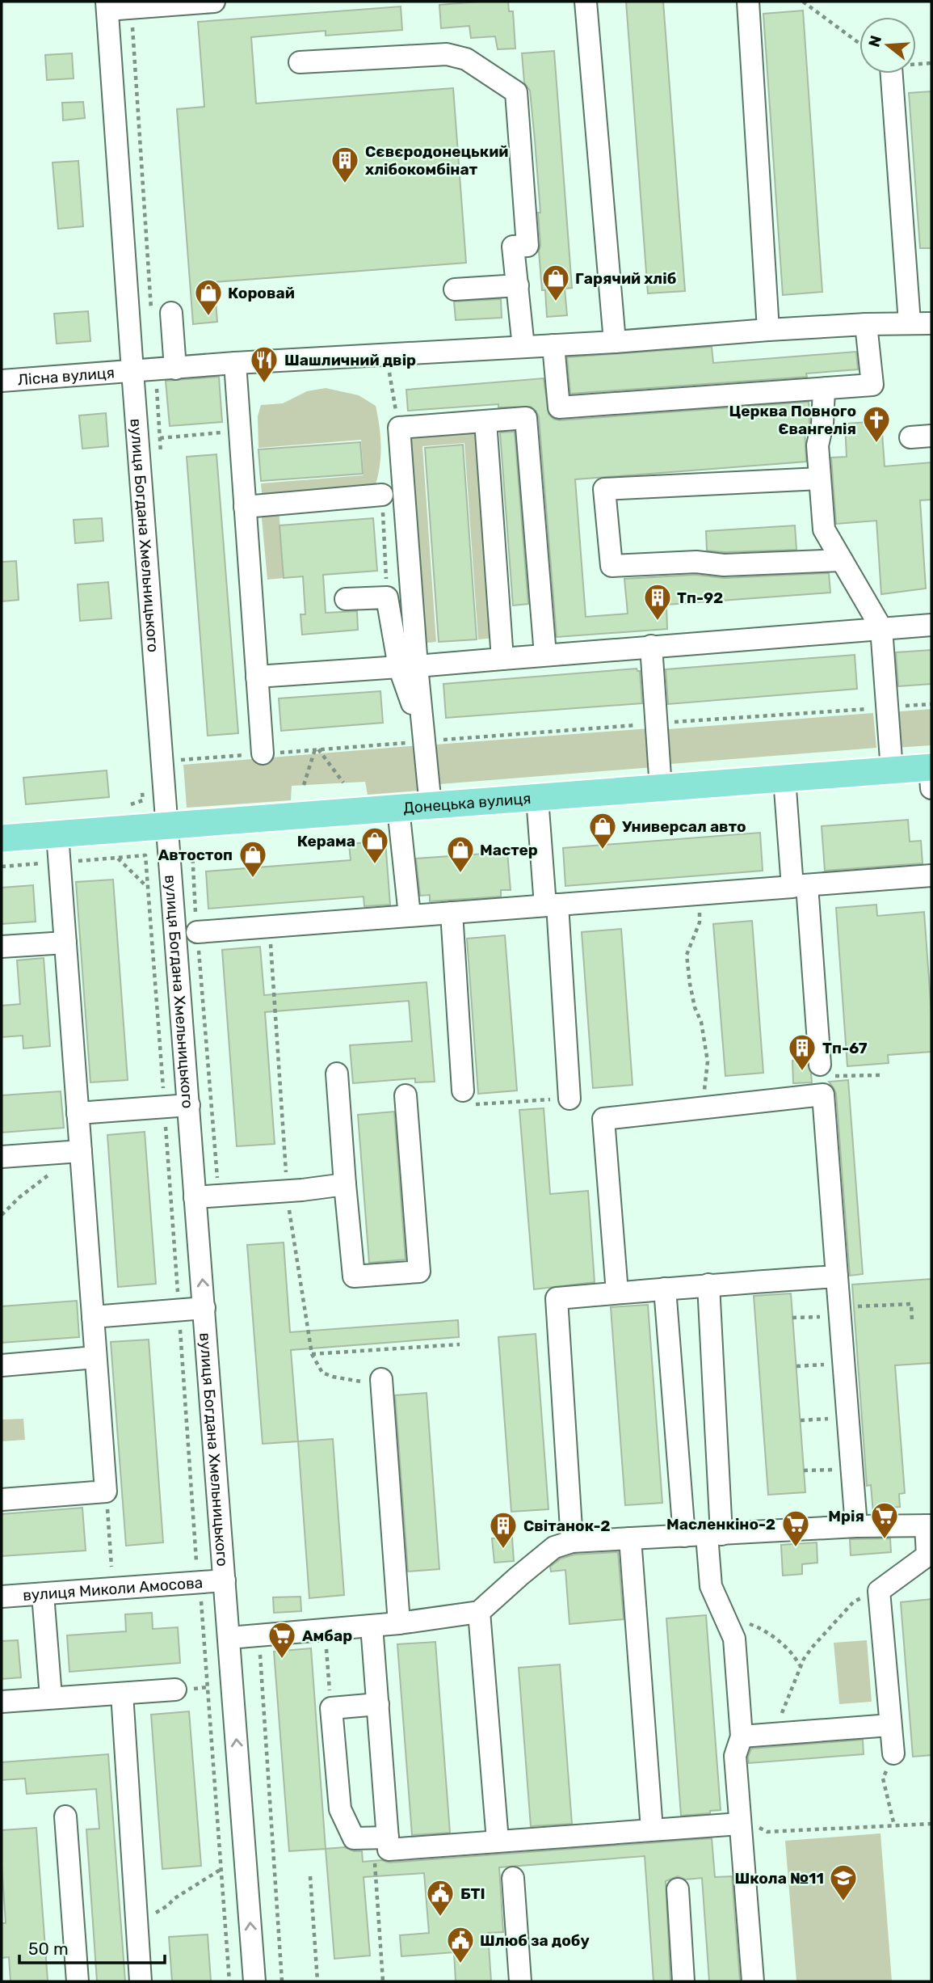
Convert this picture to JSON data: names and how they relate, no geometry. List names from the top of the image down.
{
  "streets": {
    "main road": ["Донецька вулиця"],
    "street": ["Лісна вулиця", "вулиця Богдана Хмельницького", "вулиця Миколи Амосова"]
  },
  "crossings": [
    ["Лісна вулиця", "вулиця Богдана Хмельницького"],
    ["вулиця Богдана Хмельницького", "Донецька вулиця"],
    ["вулиця Богдана Хмельницького", "вулиця Миколи Амосова"]
  ],
  "places": {
    "building": [
      "Сєвєродонецький хлібокомбінат",
      "Тп-92",
      "Тп-67",
      "Світанок-2"
    ],
    "shop": [
      "Гарячий хліб",
      "Коровай",
      "Универсал авто",
      "Керама",
      "Мастер",
      "Автостоп"
    ],
    "restaurant": ["Шашличний двір"],
    "church": ["Церква Повного Євангелія"],
    "supermarket": ["Мрія", "Масленкіно-2", "Амбар"],
    "school or university": ["Школа №11"],
    "public building": ["БТІ", "Шлюб за добу"]
  },
  "scale_bar": "50 m",
  "north": "left"
}
